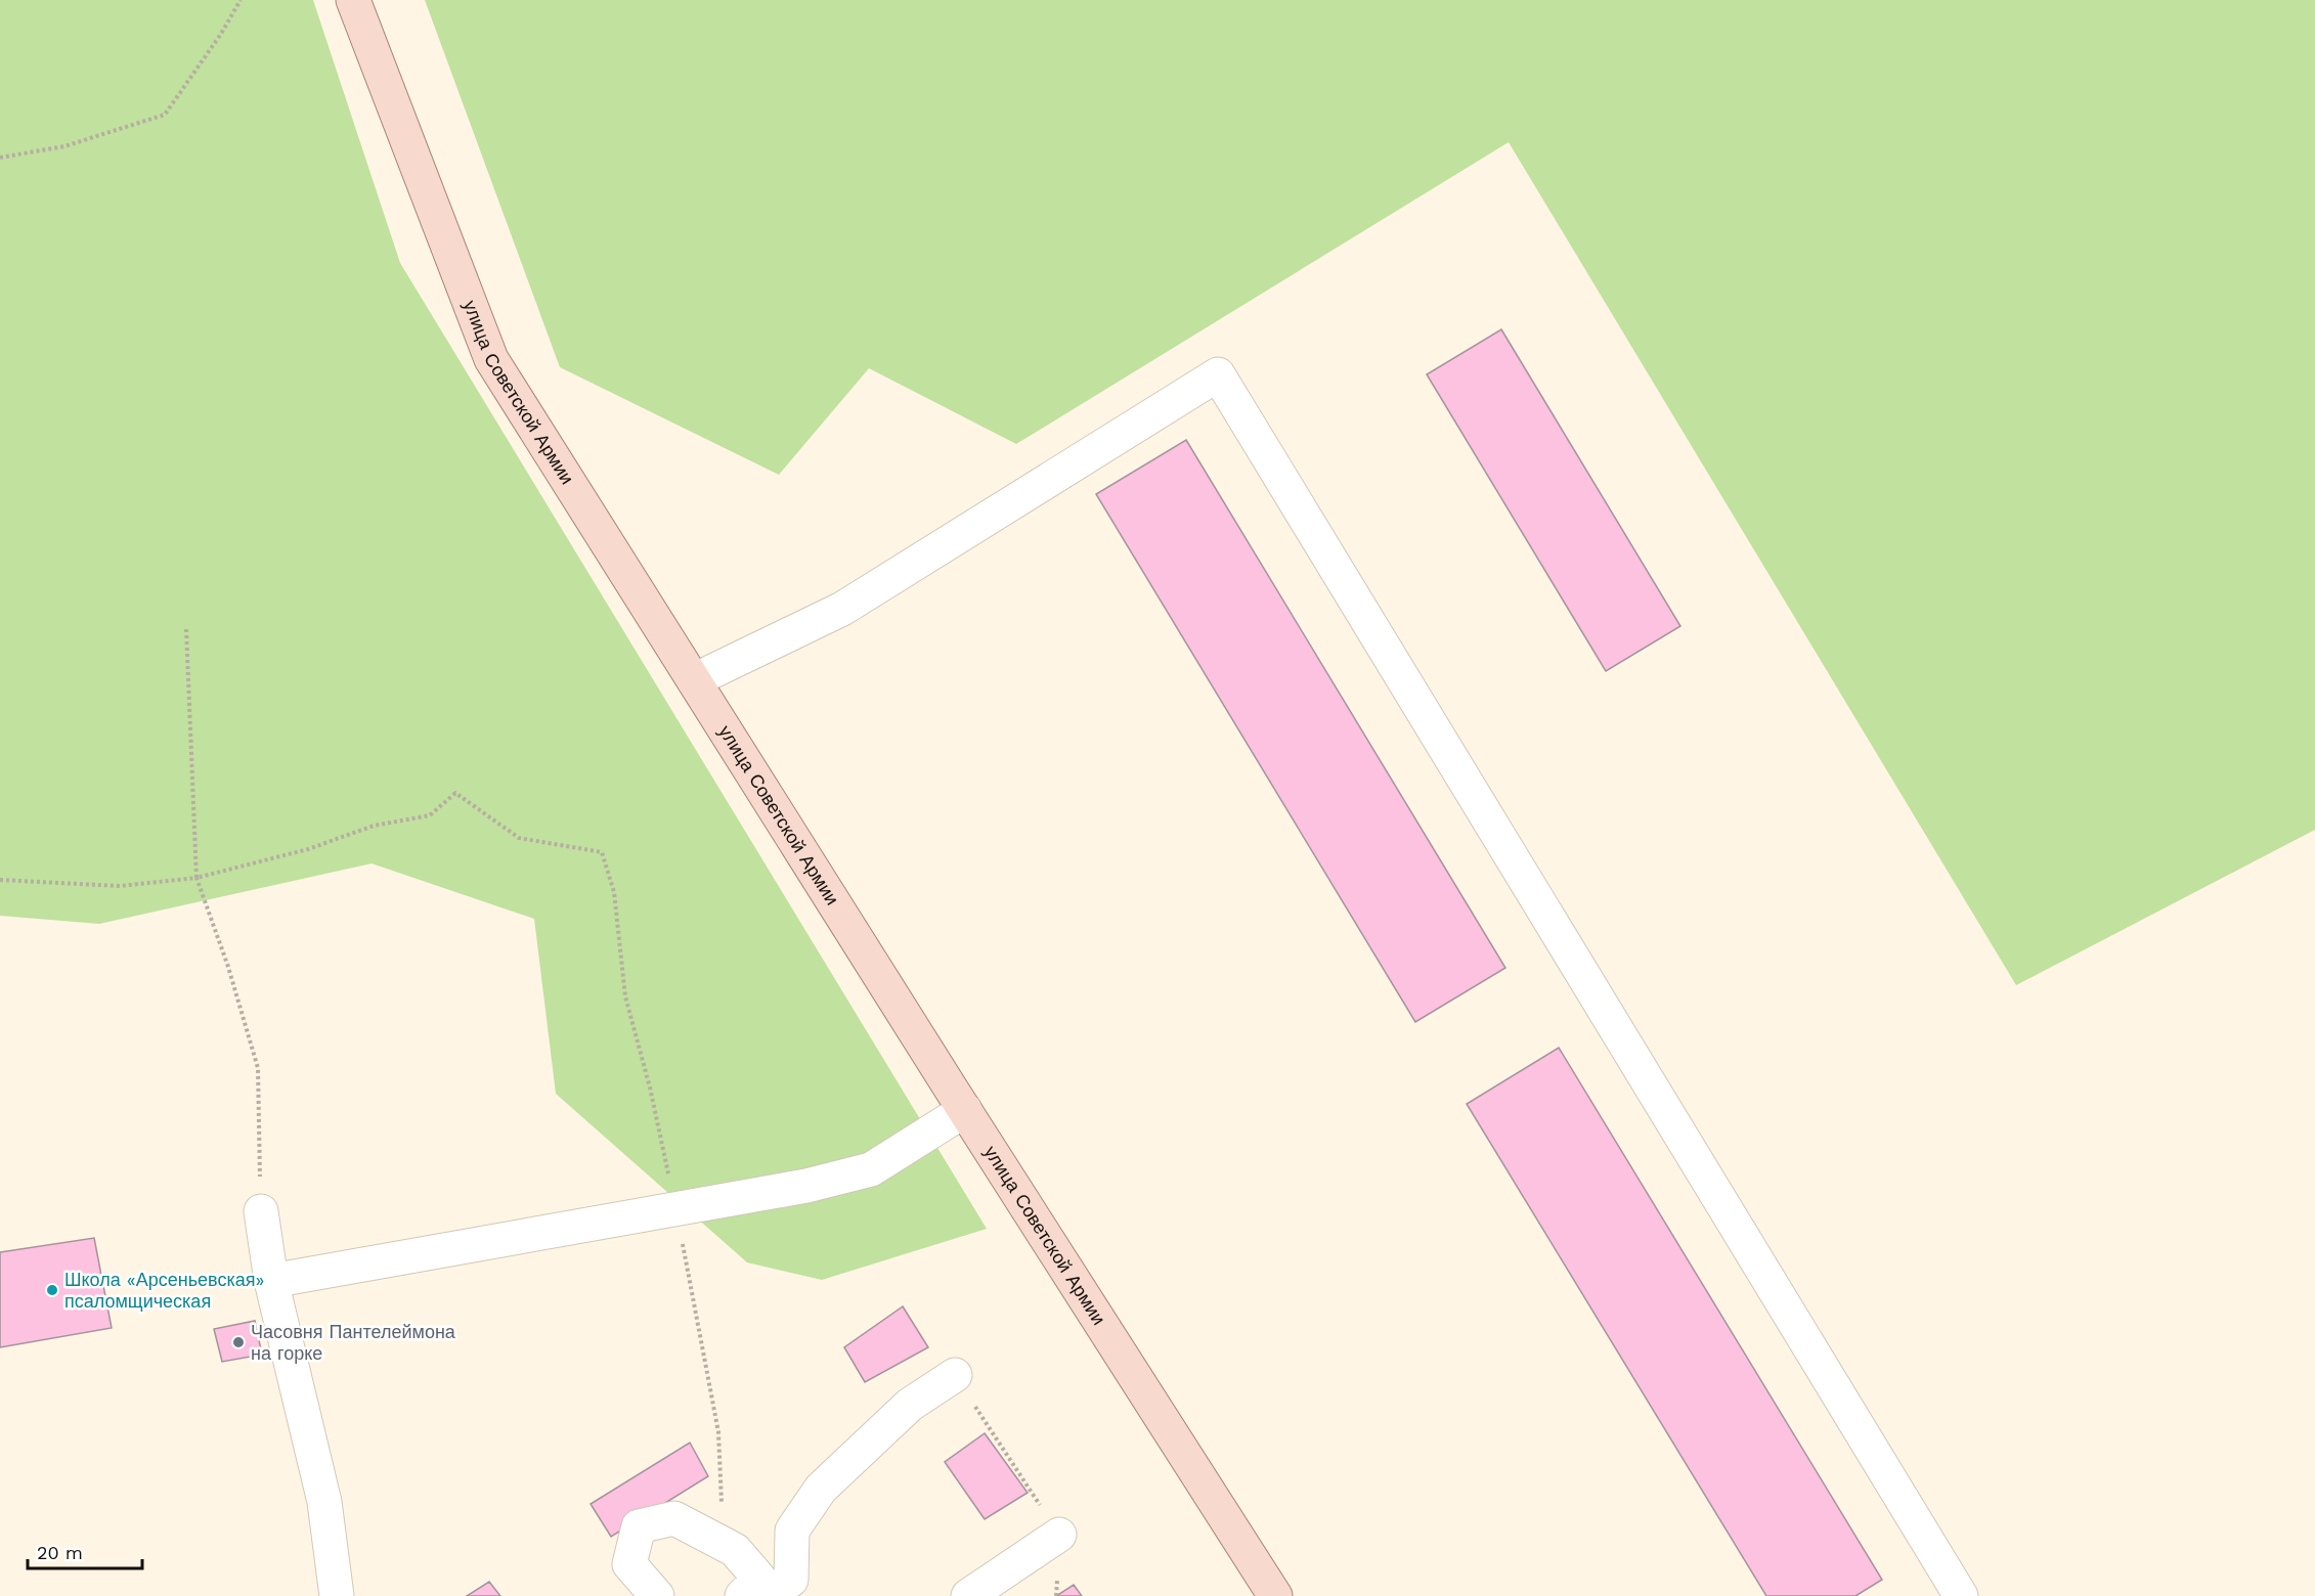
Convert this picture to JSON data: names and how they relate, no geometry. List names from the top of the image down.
{
  "streets": {
    "main road": ["улица Советской Армии"]
  },
  "places": ["Школа «Арсеньевская» псаломщическая", "Часовня Пантелеймона на горке"],
  "scale_bar": "20 m"
}
